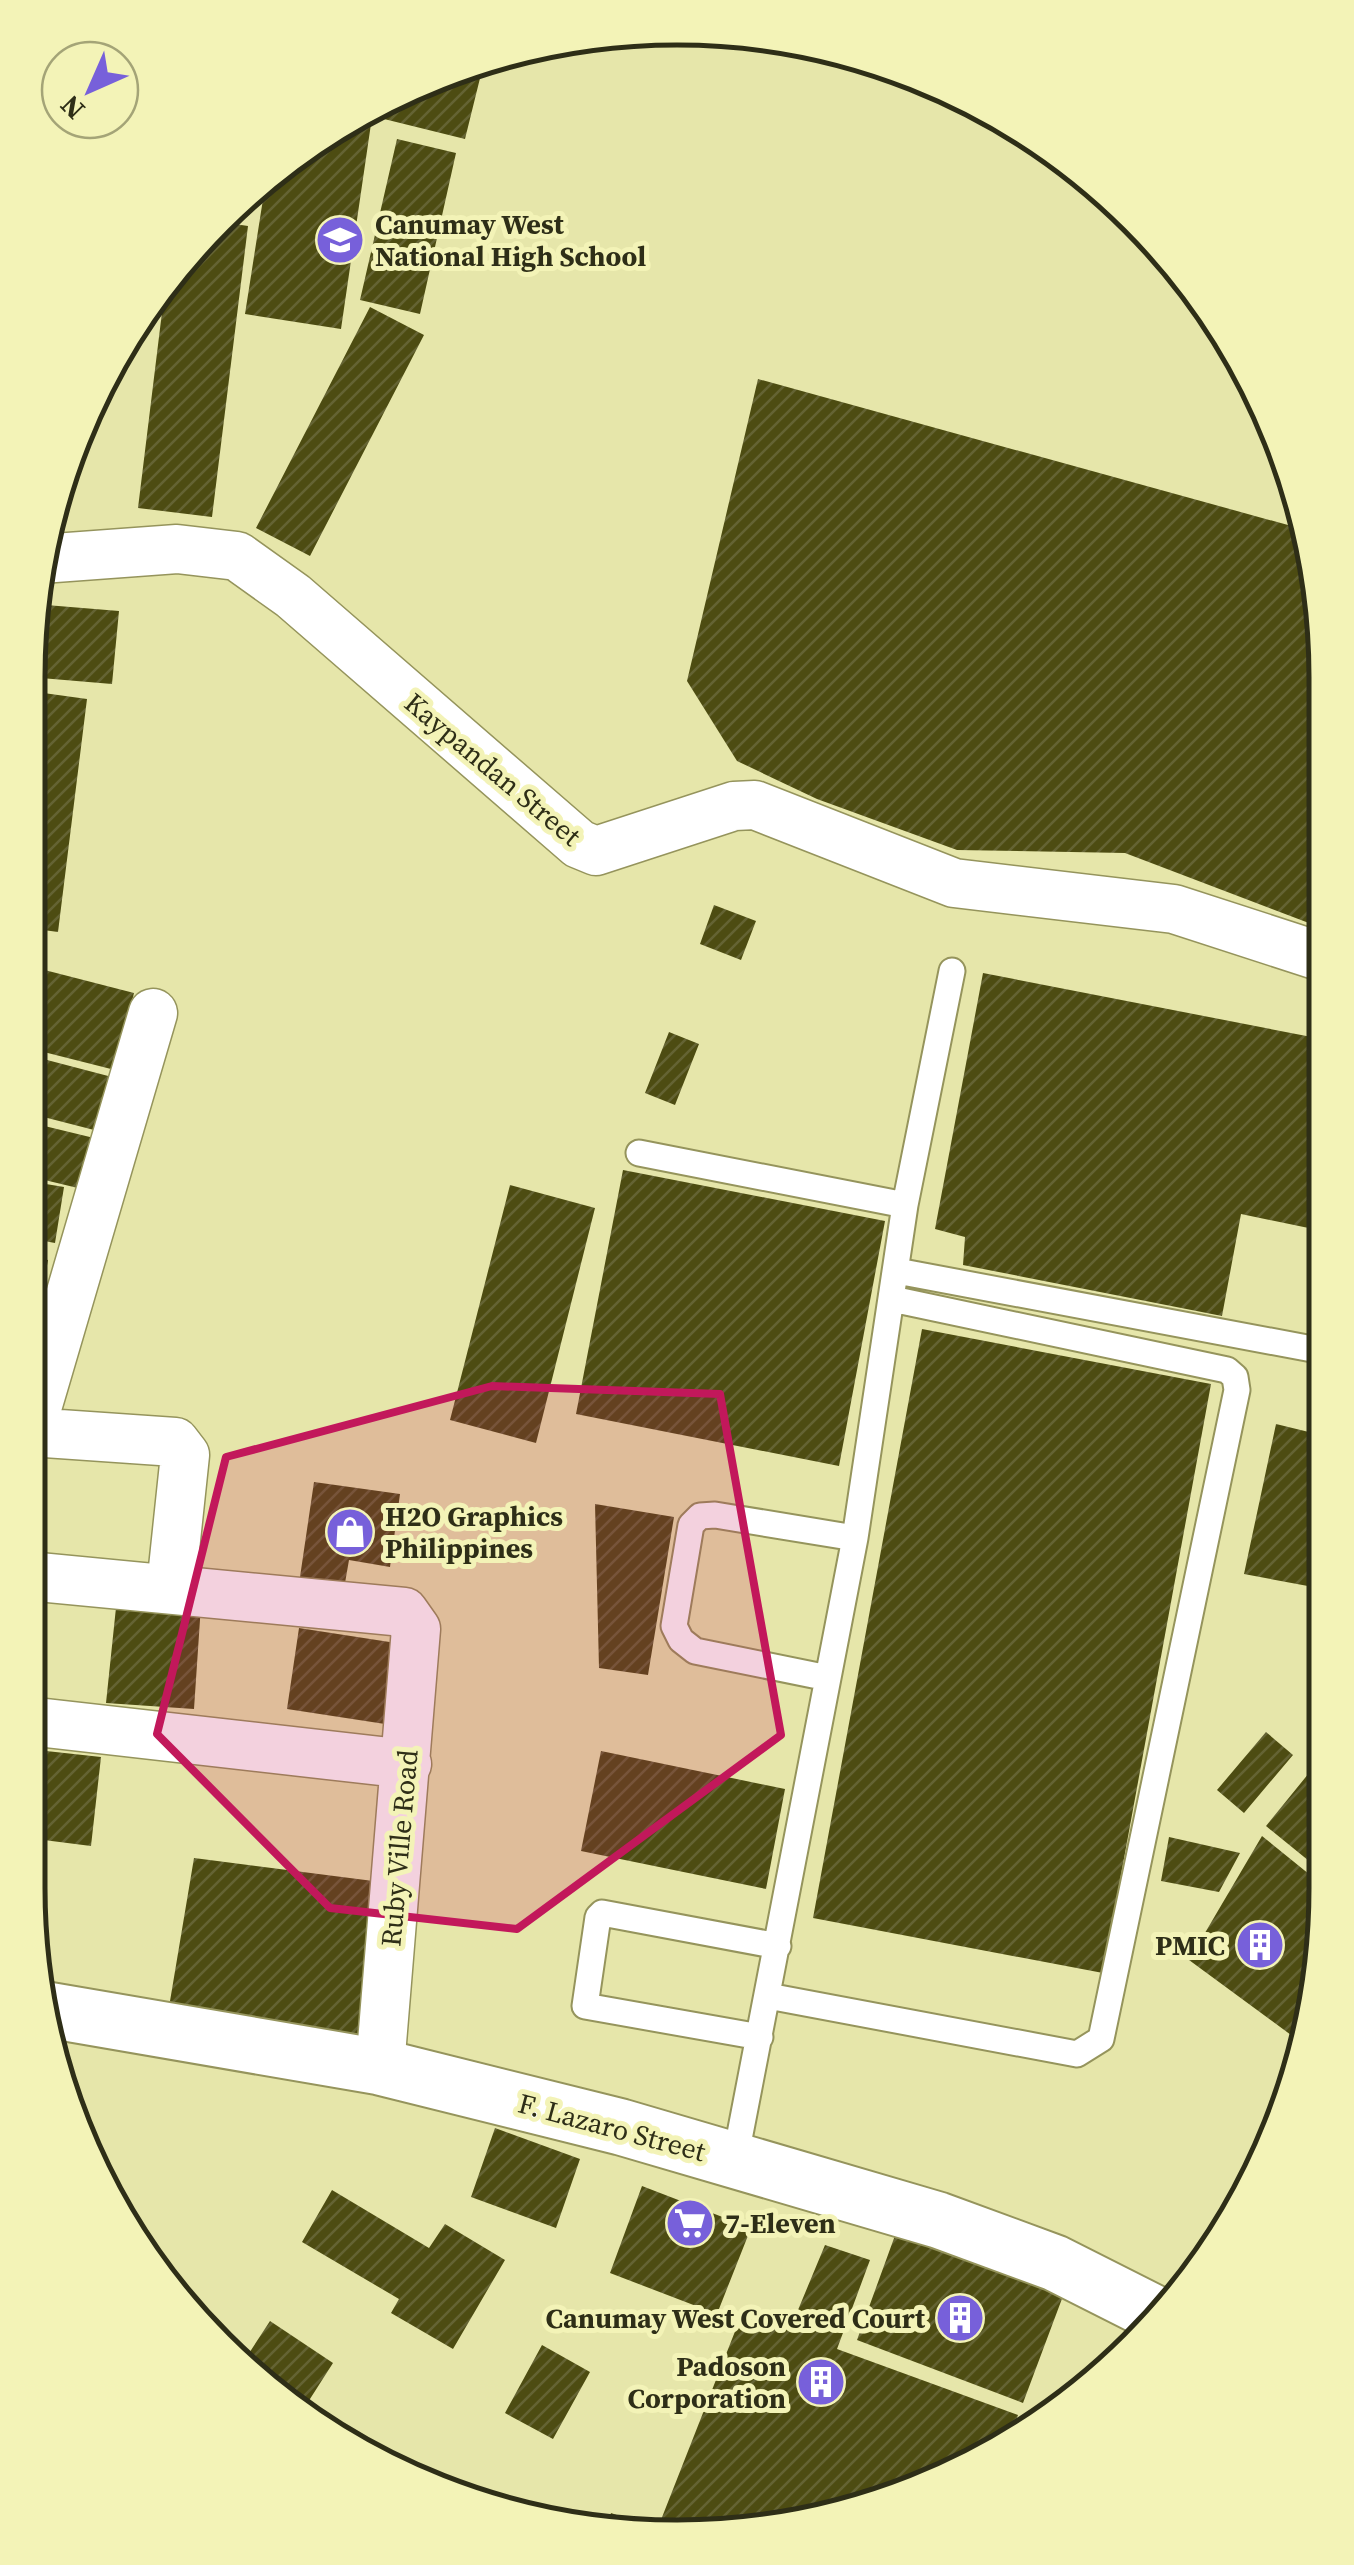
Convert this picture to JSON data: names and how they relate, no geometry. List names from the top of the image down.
{
  "streets": {
    "street": ["Kaypandan Street", "Ruby Ville Road", "F. Lazaro Street"]
  },
  "crossings": [
    ["Ruby Ville Road", "F. Lazaro Street"]
  ],
  "places": {
    "school or university": ["Canumay West National High School"],
    "shop": ["H2O Graphics Philippines"],
    "building": ["PMIC", "Canumay West Covered Court", "Padoson Corporation"],
    "supermarket": ["7-Eleven"]
  },
  "north": "bottom left"
}
